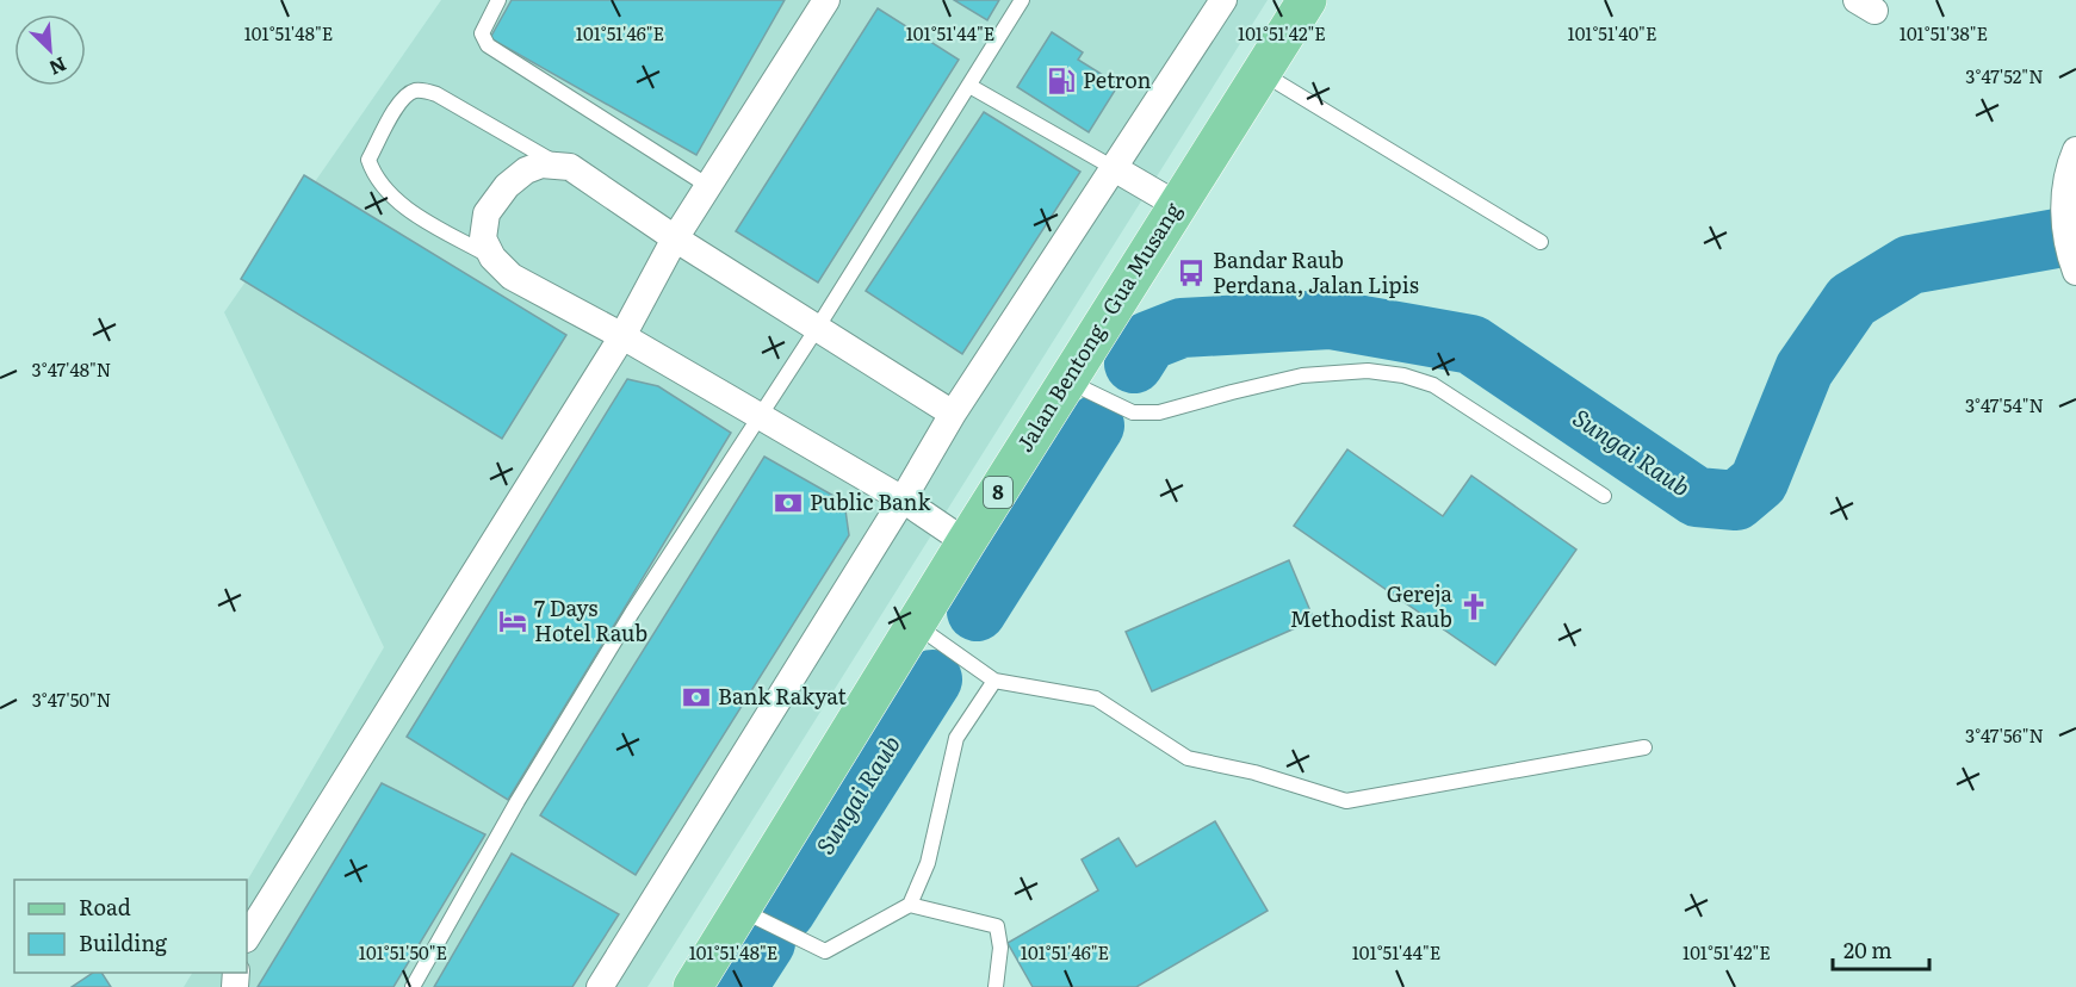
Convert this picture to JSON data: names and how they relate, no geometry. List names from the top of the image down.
{
  "streets": {
    "main road": ["Jalan Bentong - Gua Musang", "8"]
  },
  "water": ["Sungai Raub"],
  "places": {
    "fuel station": ["Petron"],
    "bus stop": ["Bandar Raub Perdana, Jalan Lipis"],
    "bank": ["Public Bank", "Bank Rakyat"],
    "church": ["Gereja Methodist Raub"],
    "hotel": ["7 Days Hotel Raub"]
  },
  "legend": ["Road", "Building"],
  "scale_bar": "20 m",
  "north": "bottom right",
  "coordinates": [
    "101°51'48\"E",
    "101°51'46\"E",
    "101°51'44\"E",
    "101°51'42\"E",
    "101°51'40\"E",
    "101°51'38\"E",
    "3°47'52\"N",
    "3°47'48\"N",
    "3°47'54\"N",
    "3°47'50\"N",
    "3°47'56\"N",
    "101°51'50\"E"
  ]
}
